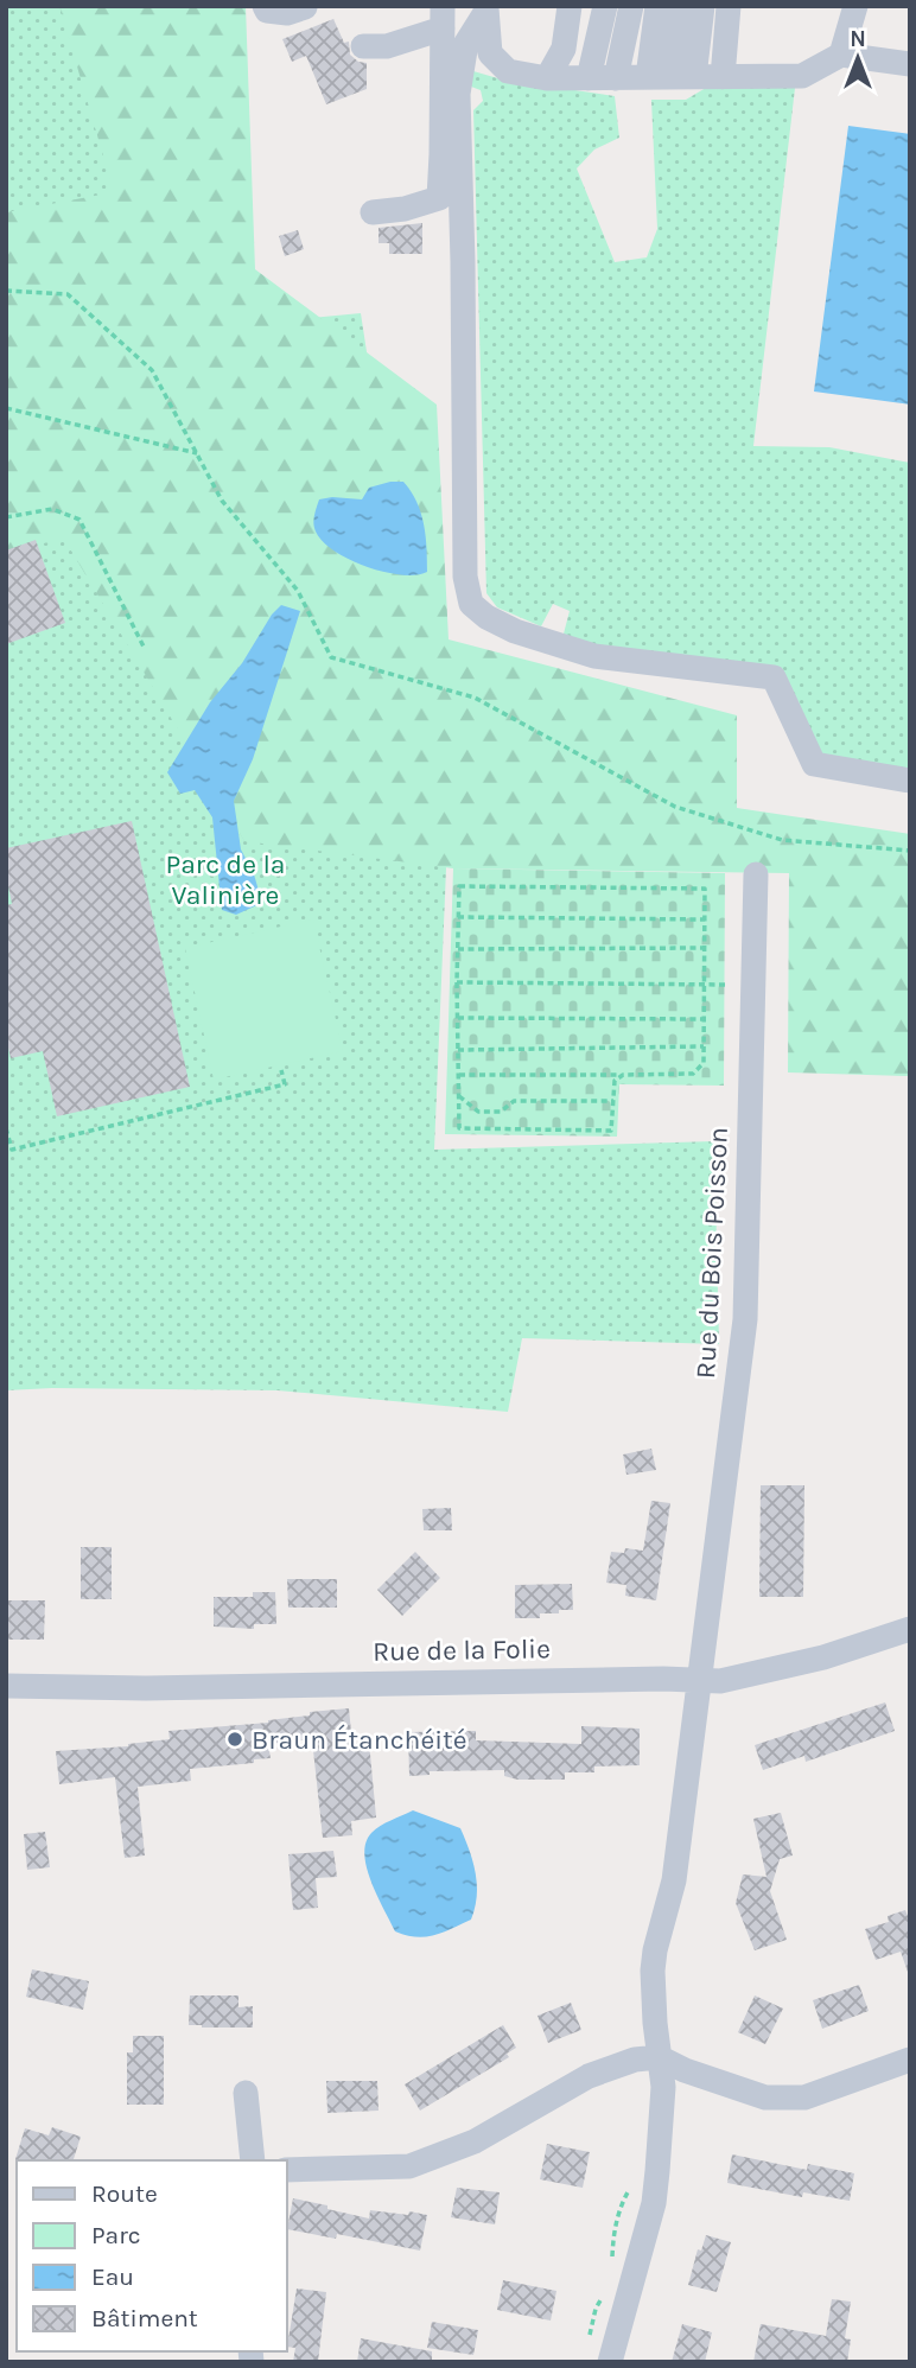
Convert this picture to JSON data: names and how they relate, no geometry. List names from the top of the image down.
{
  "streets": {
    "street": ["Rue du Bois Poisson", "Rue de la Folie"]
  },
  "crossings": [
    ["Rue du Bois Poisson", "Rue de la Folie"]
  ],
  "parks": ["Parc de la Valinière"],
  "places": ["Braun Étanchéité"],
  "legend": [
    "Route",
    "Parc",
    "Eau",
    "Bâtiment"
  ],
  "north": "top"
}
